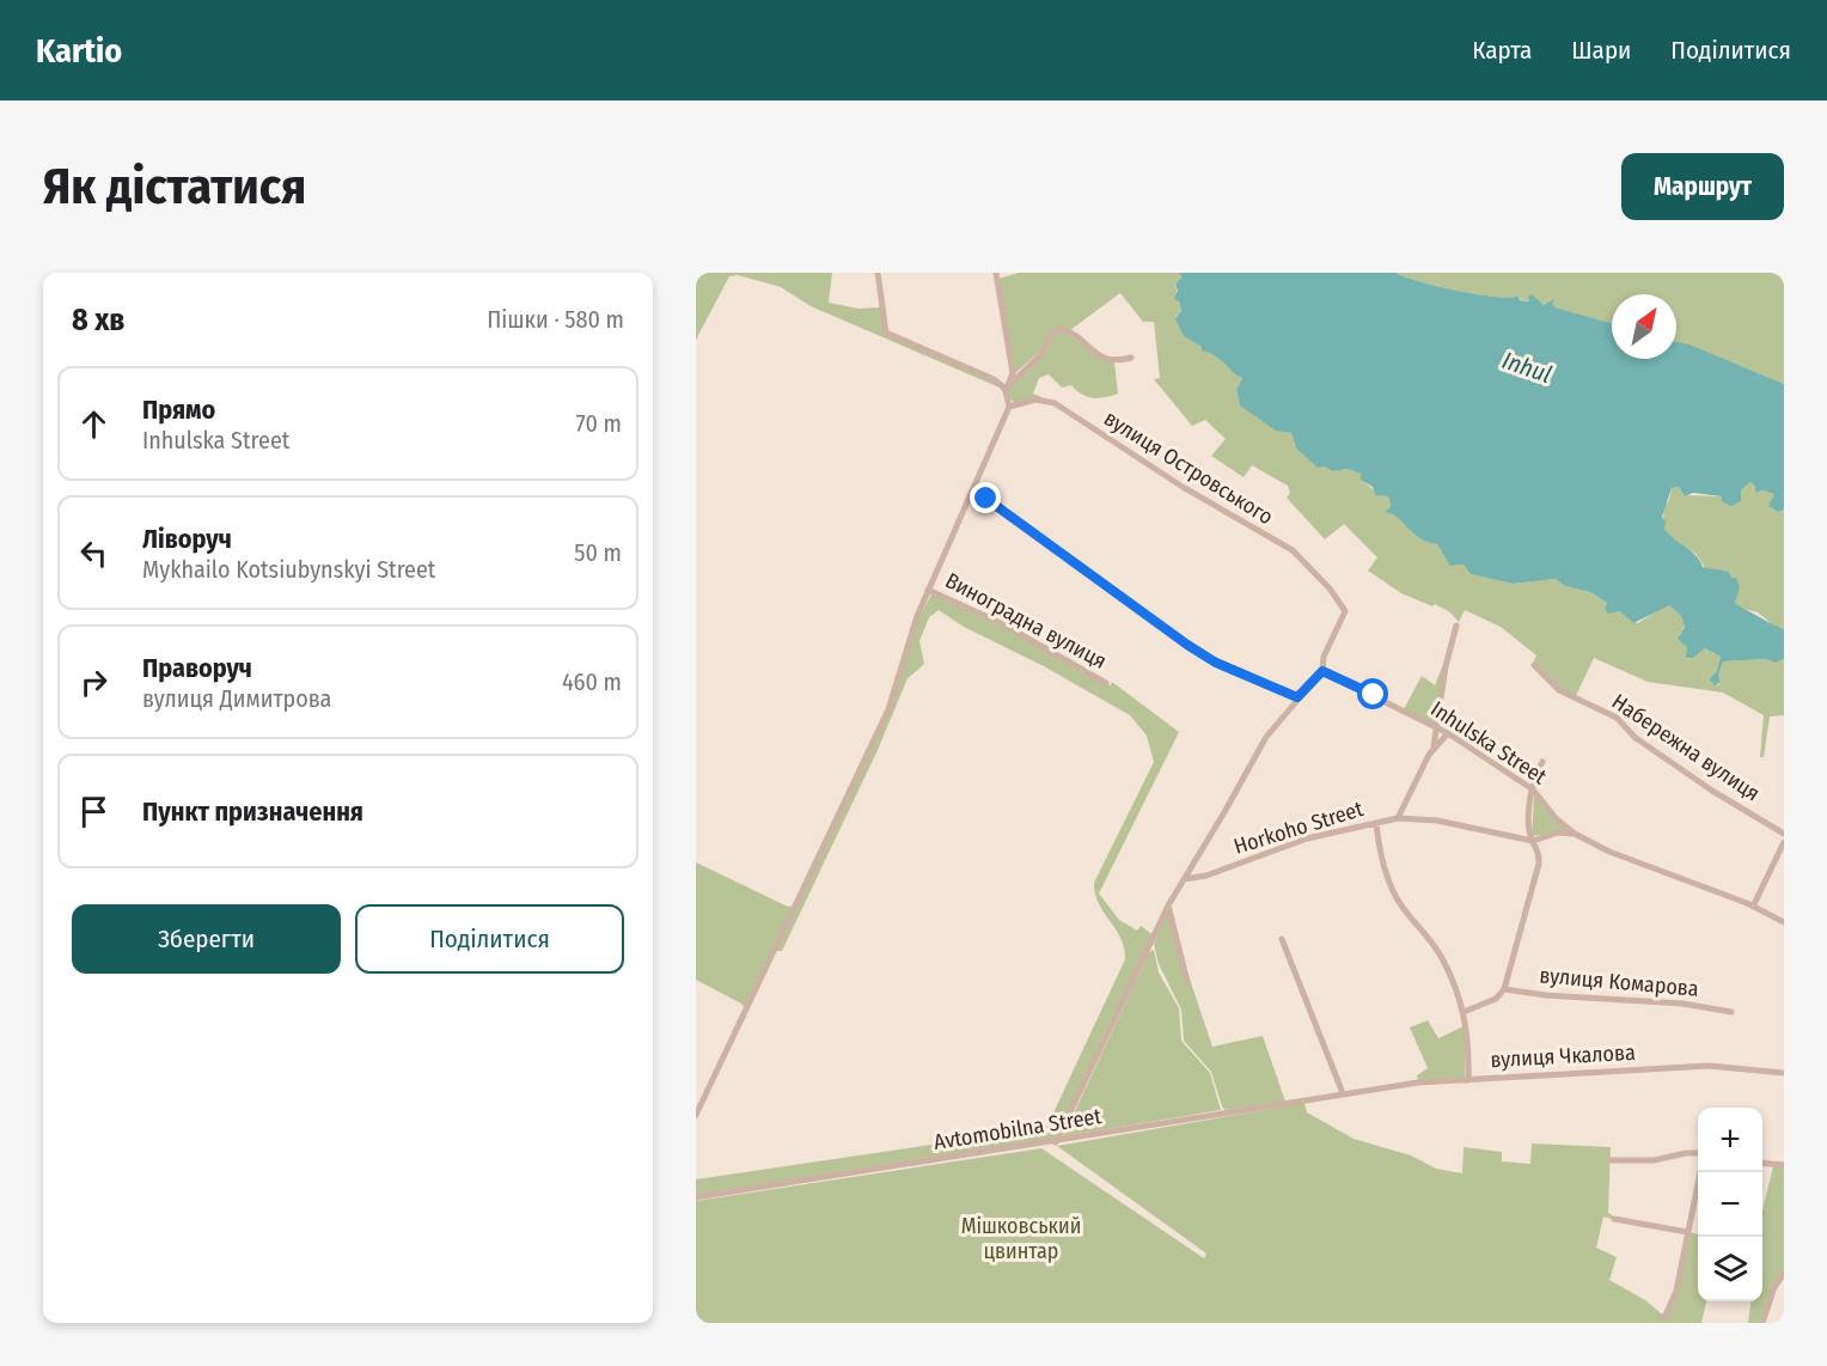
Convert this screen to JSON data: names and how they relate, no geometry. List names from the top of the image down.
{
  "streets": {
    "street": [
      "вулиця Островського",
      "Виноградна вулиця",
      "Inhulska Street",
      "Набережна вулиця",
      "Horkoho Street",
      "вулиця Комарова",
      "вулиця Чкалова",
      "Avtomobilna Street"
    ]
  },
  "crossings": [
    ["вулиця Островського", "Inhulska Street"],
    ["вулиця Чкалова", "Avtomobilna Street"]
  ],
  "water": ["Inhul"],
  "parks": ["Мішковський цвинтар"],
  "north": "top right",
  "page": {
    "header": "Kartio",
    "nav": ["Карта", "Шари", "Поділитися"],
    "buttons": [
      "Маршрут",
      ["Зберегти", "Поділитися"]
    ],
    "title": "Як дістатися",
    "heading": ["8 хв", "Пішки · 580 m"],
    "list": [
      ["Прямо", "Inhulska Street", "70 m"],
      ["Ліворуч", "Mykhailo Kotsiubynskyi Street", "50 m"],
      ["Праворуч", "вулиця Димитрова", "460 m"],
      "Пункт призначення"
    ],
    "map_buttons": ["+", "−"]
  }
}
